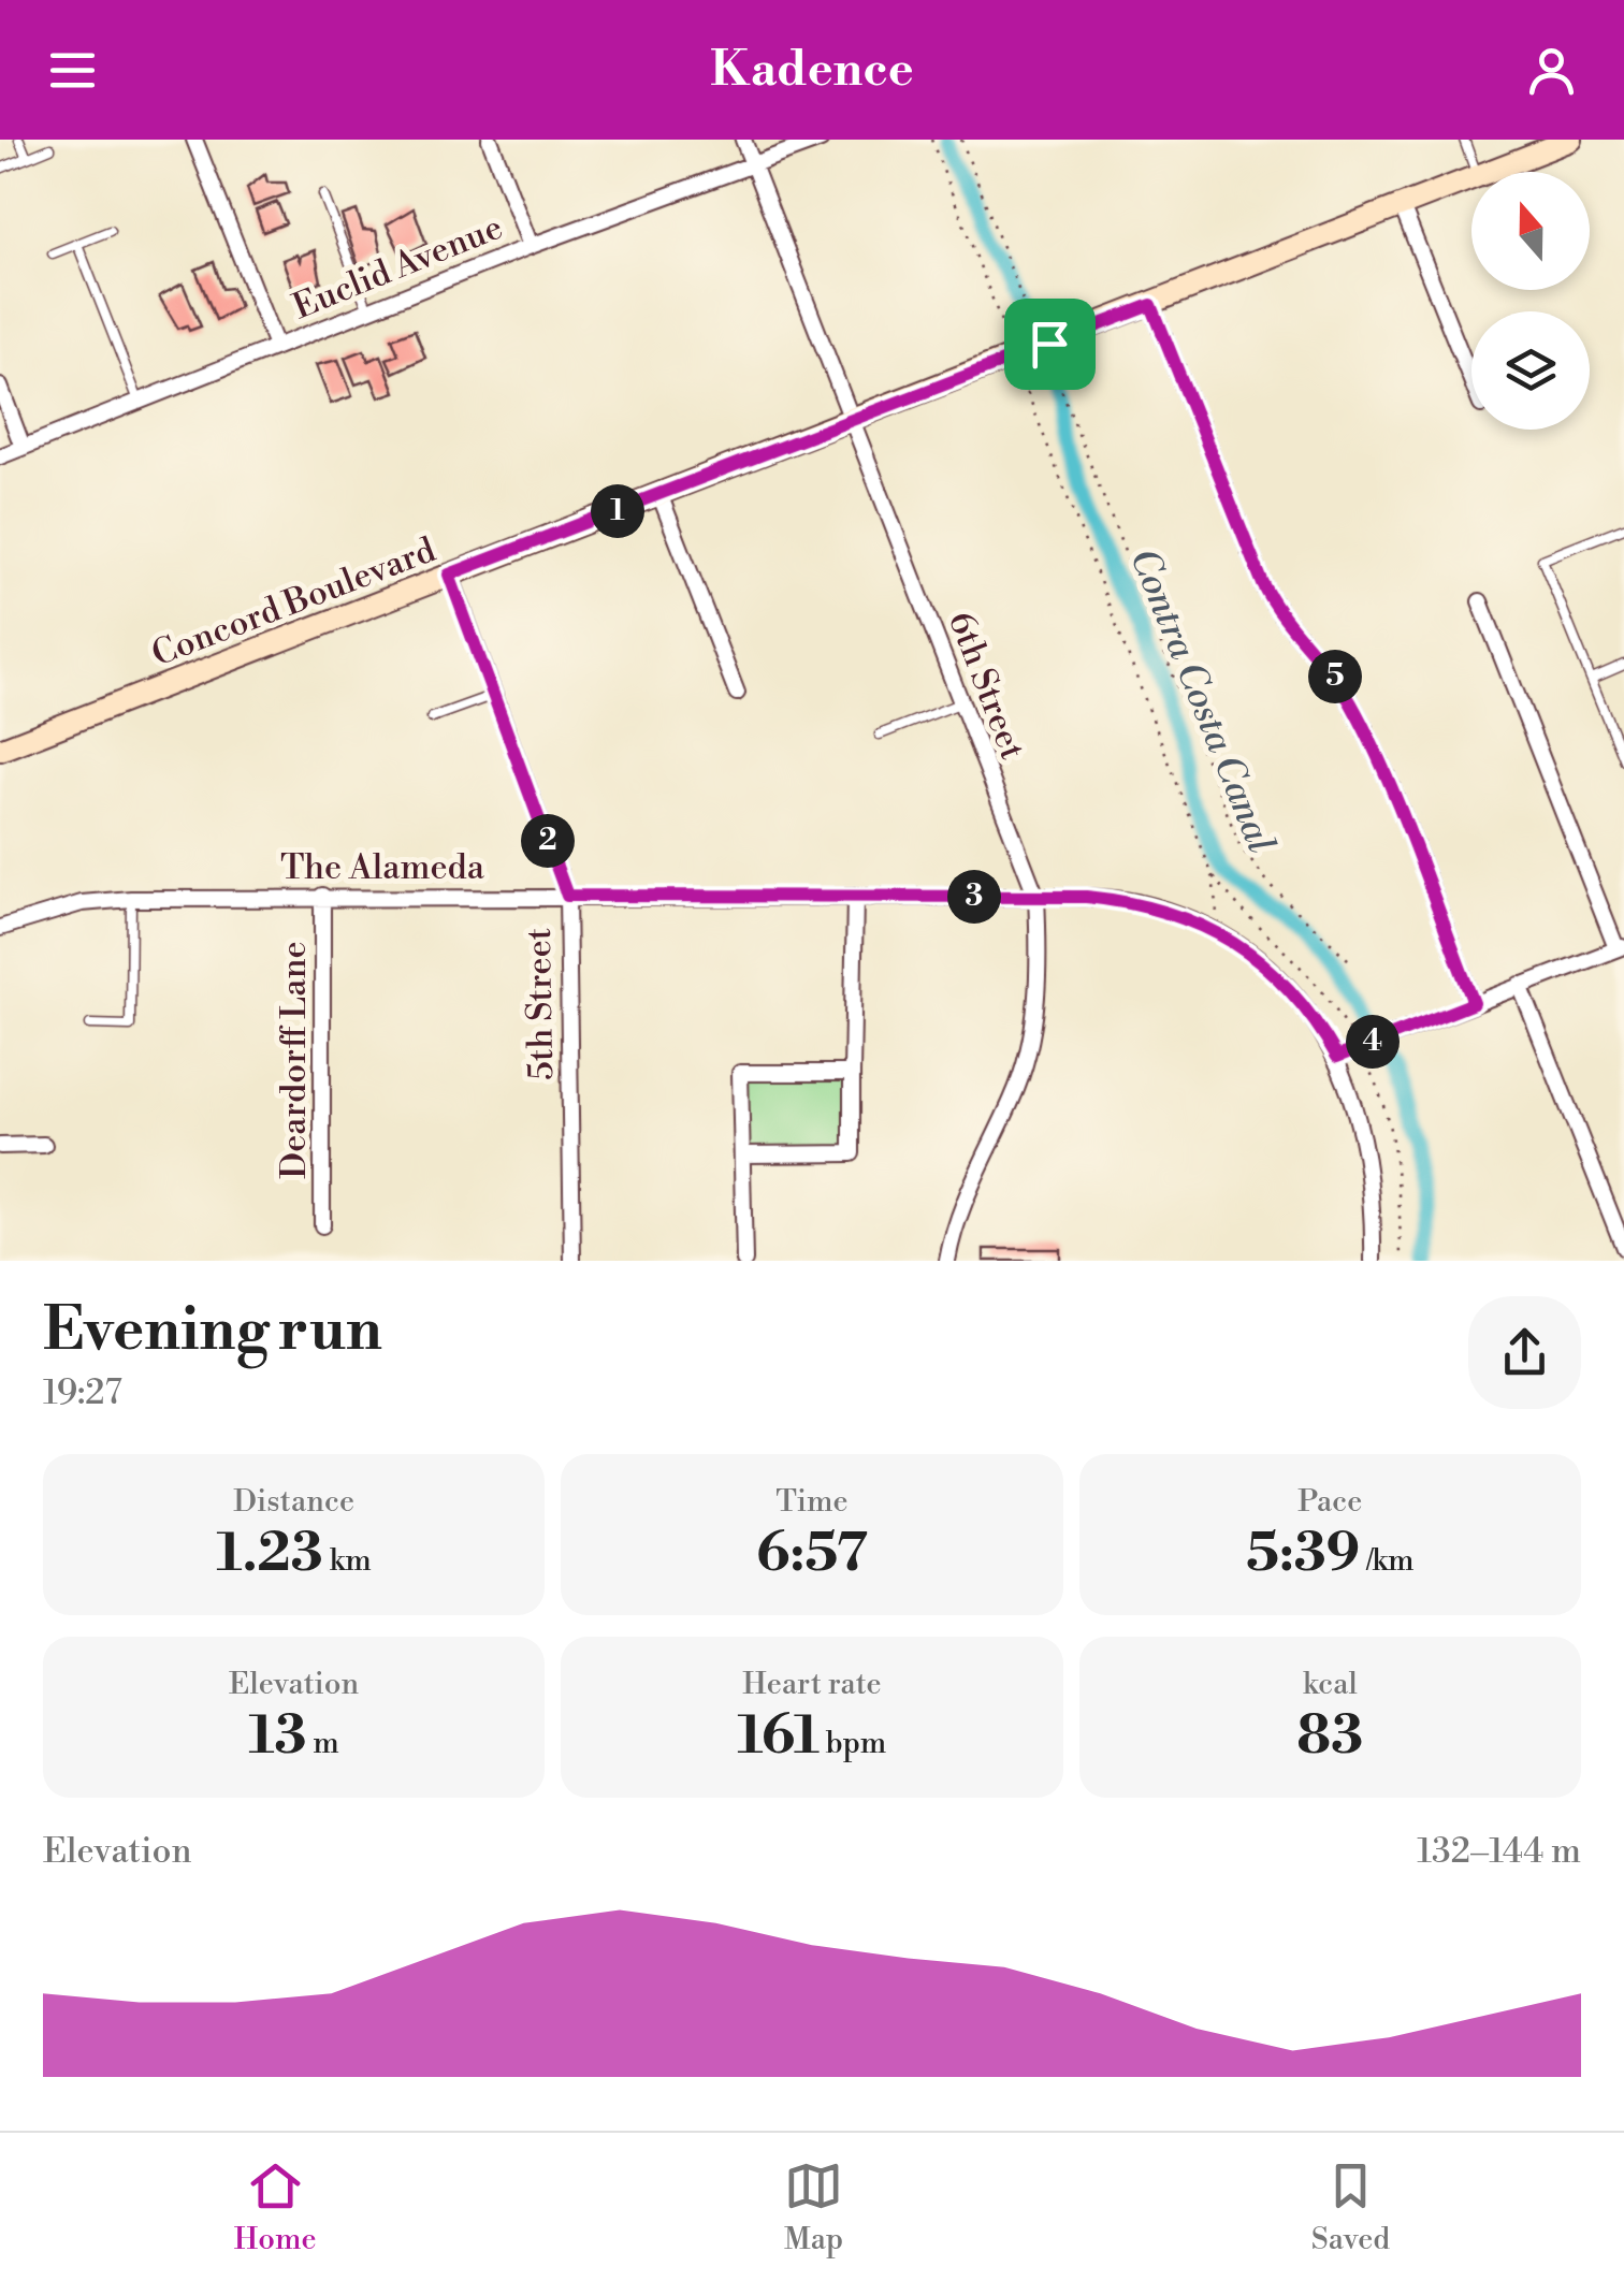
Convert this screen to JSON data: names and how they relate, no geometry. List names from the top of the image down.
{
  "streets": {
    "street": [
      "Euclid Avenue",
      "Concord Boulevard",
      "6th Street",
      "The Alameda",
      "5th Street",
      "Deardorff Lane"
    ]
  },
  "crossings": [
    ["Euclid Avenue", "6th Street"],
    ["Concord Boulevard", "6th Street"],
    ["Concord Boulevard", "5th Street"],
    ["6th Street", "The Alameda"],
    ["The Alameda", "5th Street"],
    ["The Alameda", "Deardorff Lane"]
  ],
  "water": ["Contra Costa Canal"],
  "north": "top",
  "page": {
    "header": "Kadence",
    "pins": [
      "1",
      "5",
      "2",
      "3",
      "4"
    ],
    "heading": ["Evening run", "19:27"],
    "stats": [
      ["Distance", "1.23 km"],
      ["Time", "6:57"],
      ["Pace", "5:39 /km"],
      ["Elevation", "13 m"],
      ["Heart rate", "161 bpm"],
      ["kcal", "83"]
    ],
    "chart": ["Elevation", "132–144 m"],
    "tabs": ["Home", "Map", "Saved"]
  }
}
